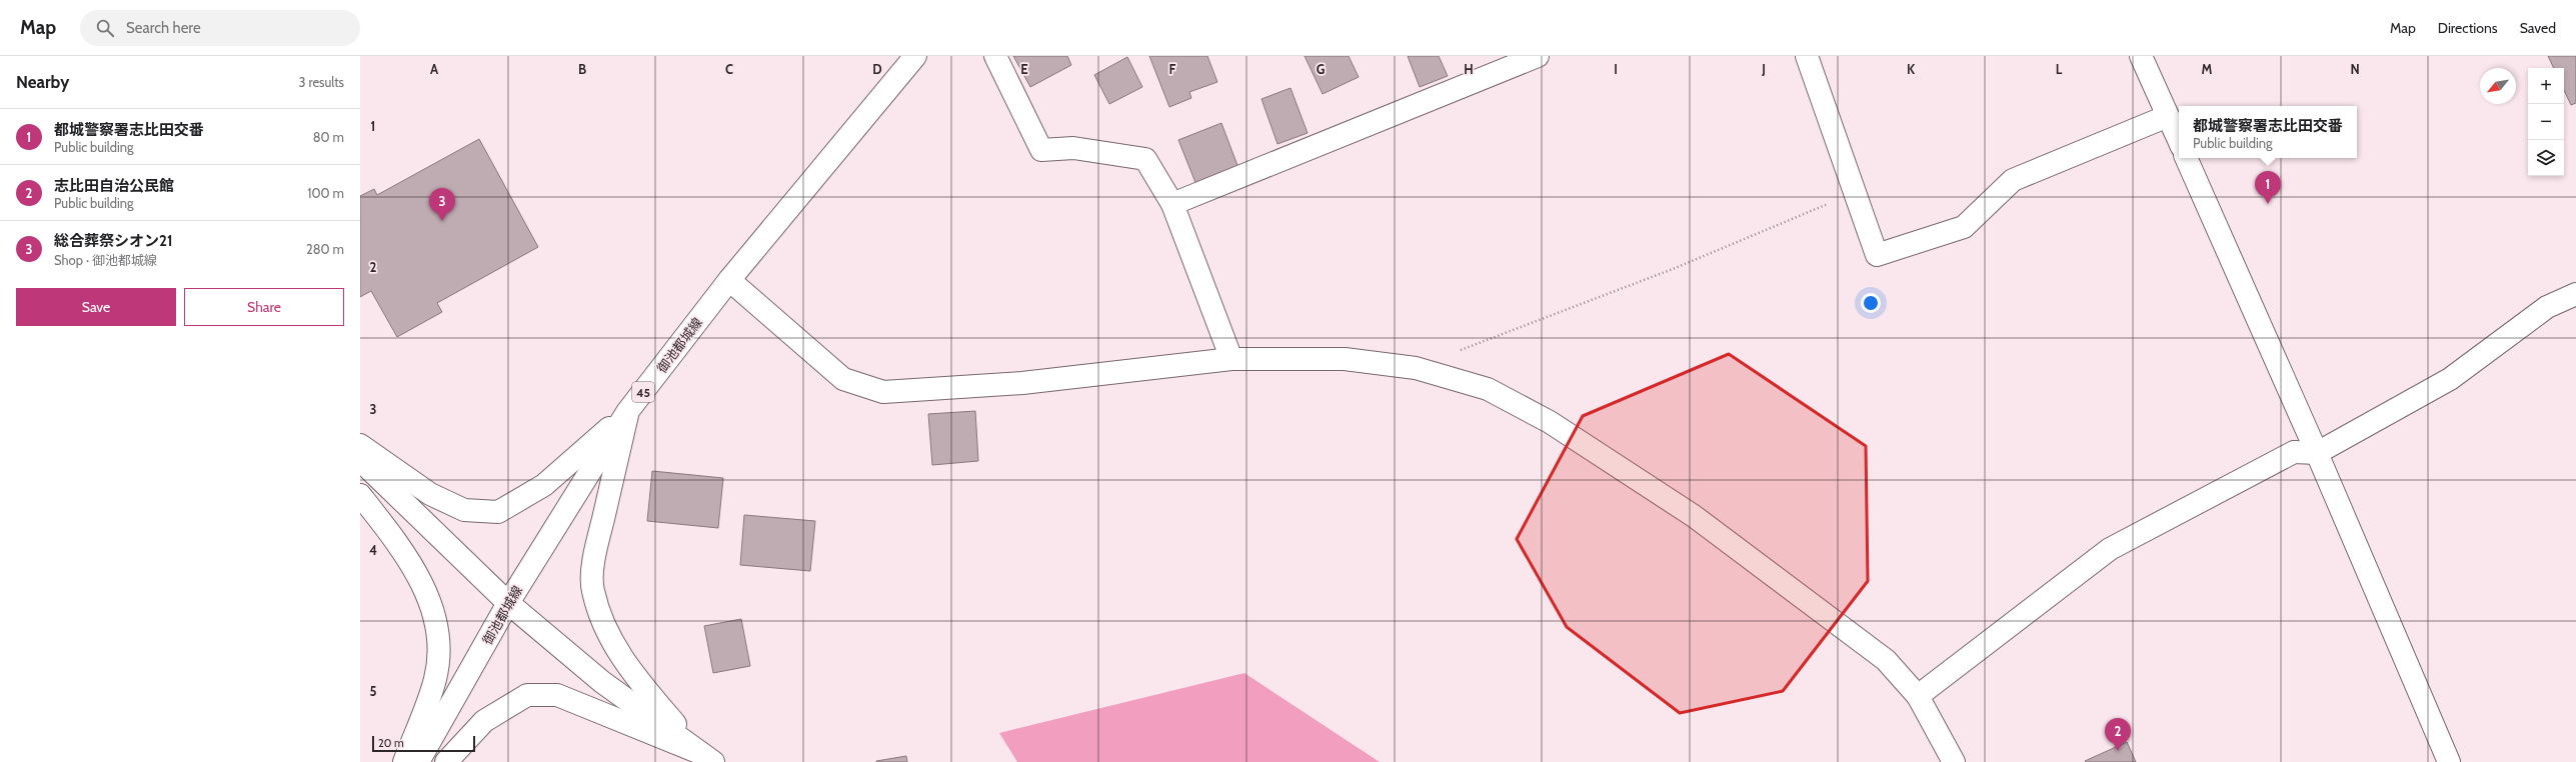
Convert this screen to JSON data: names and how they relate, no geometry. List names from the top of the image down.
{
  "streets": {
    "street": ["御池都城線", "45"]
  },
  "scale_bar": "20 m",
  "north": "bottom left",
  "page": {
    "header": "Map",
    "search": "Search here",
    "nav": ["Map", "Directions", "Saved"],
    "heading": ["Nearby", "3 results"],
    "map_buttons": ["+", "−"],
    "popup": ["都城警察署志比田交番", "Public building"],
    "list": [
      {
        "mark": "1",
        "name": "都城警察署志比田交番",
        "note": "Public building",
        "value": "80 m"
      },
      {
        "mark": "2",
        "name": "志比田自治公民館",
        "note": "Public building",
        "value": "100 m"
      },
      {
        "mark": "3",
        "name": "総合葬祭シオン21",
        "note": "Shop · 御池都城線",
        "value": "280 m"
      }
    ],
    "pins": ["1", "3", "2"],
    "buttons": ["Save", "Share"],
    "scale": "20 m"
  },
  "grid": {
    "columns": [
      "A",
      "B",
      "C",
      "D",
      "E",
      "F",
      "G",
      "H",
      "I",
      "J",
      "K",
      "L",
      "M",
      "N"
    ],
    "rows": [
      "1",
      "2",
      "3",
      "4",
      "5"
    ]
  }
}
